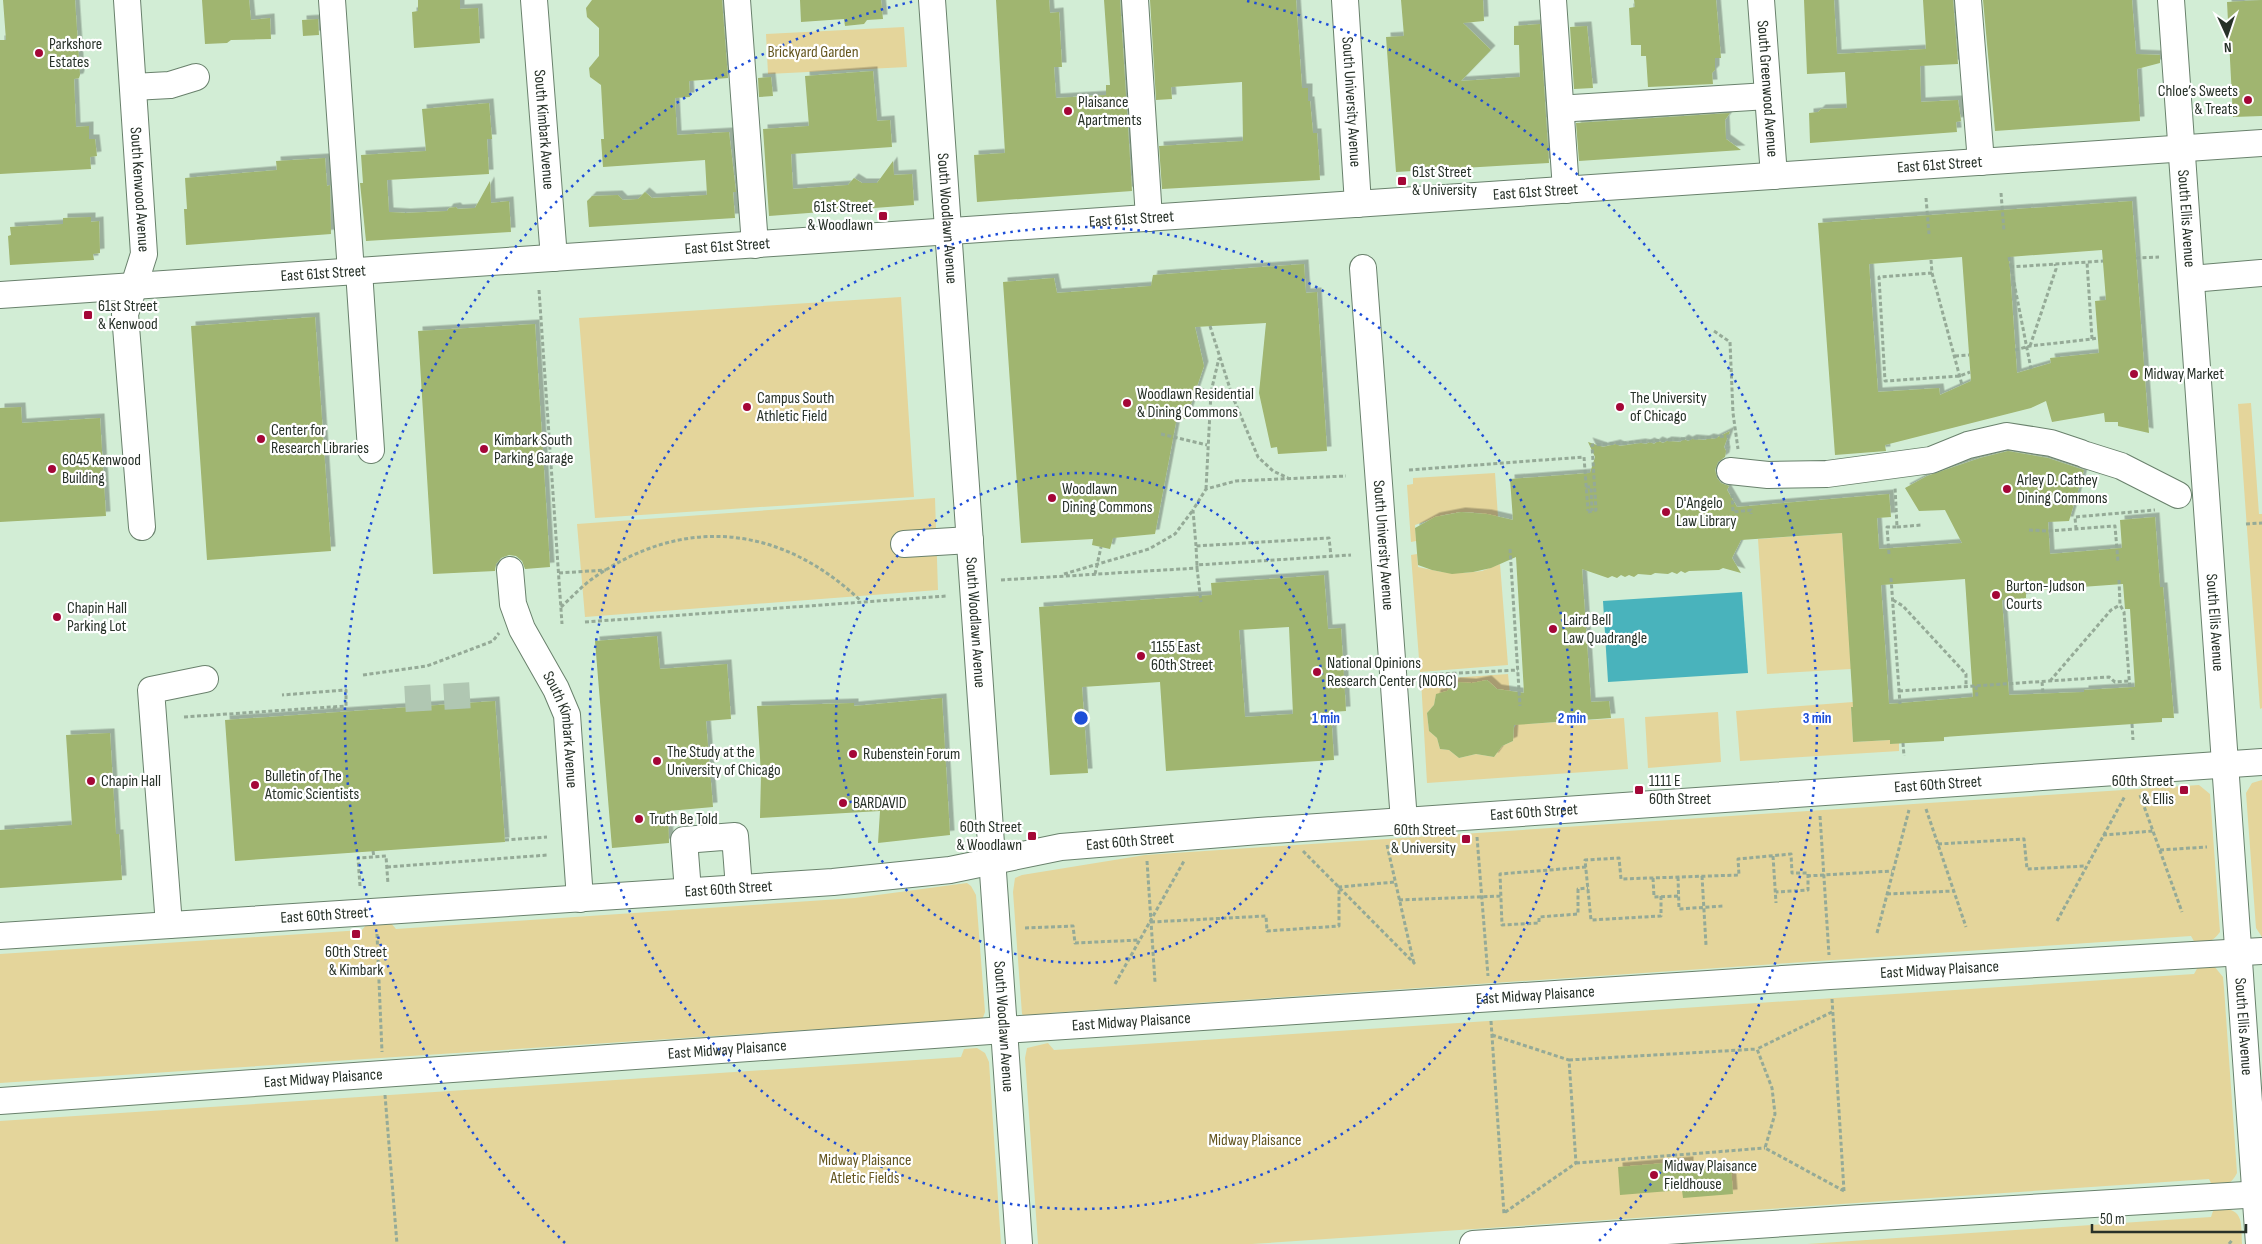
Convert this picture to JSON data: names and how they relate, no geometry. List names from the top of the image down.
{
  "streets": {
    "street": [
      "South Greenwood Avenue",
      "South University Avenue",
      "South Kimbark Avenue",
      "East 61st Street",
      "South Kenwood Avenue",
      "South Woodlawn Avenue",
      "South Ellis Avenue",
      "East 60th Street",
      "East Midway Plaisance"
    ]
  },
  "crossings": [
    ["South Greenwood Avenue", "East 61st Street"],
    ["South University Avenue", "East 61st Street"],
    ["South University Avenue", "East 60th Street"],
    ["South Kimbark Avenue", "East 61st Street"],
    ["South Kimbark Avenue", "East 60th Street"],
    ["East 61st Street", "South Kenwood Avenue"],
    ["East 61st Street", "South Woodlawn Avenue"],
    ["East 61st Street", "South Ellis Avenue"],
    ["South Woodlawn Avenue", "East 60th Street"],
    ["South Woodlawn Avenue", "East Midway Plaisance"],
    ["South Ellis Avenue", "East 60th Street"],
    ["South Ellis Avenue", "East Midway Plaisance"]
  ],
  "parks": ["Brickyard Garden", "Midway Plaisance", "Midway Plaisance Atletic Fields"],
  "places": {
    "other": [
      "Parkshore Estates",
      "Chloe’s Sweets & Treats",
      "Plaisance Apartments",
      "Midway Market",
      "Woodlawn Residential & Dining Commons",
      "Campus South Athletic Field",
      "The University of Chicago",
      "Center for Research Libraries",
      "Kimbark South Parking Garage",
      "6045 Kenwood Building",
      "Arley D. Cathey Dining Commons",
      "Woodlawn Dining Commons",
      "D'Angelo Law Library",
      "Burton-Judson Courts",
      "Chapin Hall Parking Lot",
      "Laird Bell Law Quadrangle",
      "1155 East 60th Street",
      "National Opinions Research Center (NORC)",
      "Rubenstein Forum",
      "The Study at the University of Chicago",
      "Chapin Hall",
      "Bulletin of The Atomic Scientists",
      "BARDAVID",
      "Truth Be Told",
      "Midway Plaisance Fieldhouse"
    ],
    "transit": [
      "61st Street & University",
      "61st Street & Woodlawn",
      "61st Street & Kenwood",
      "1111 E 60th Street",
      "60th Street & Ellis",
      "60th Street & Woodlawn",
      "60th Street & University",
      "60th Street & Kimbark"
    ]
  },
  "scale_bar": "50 m",
  "north": "bottom",
  "rings": ["1 min", "2 min", "3 min"]
}
